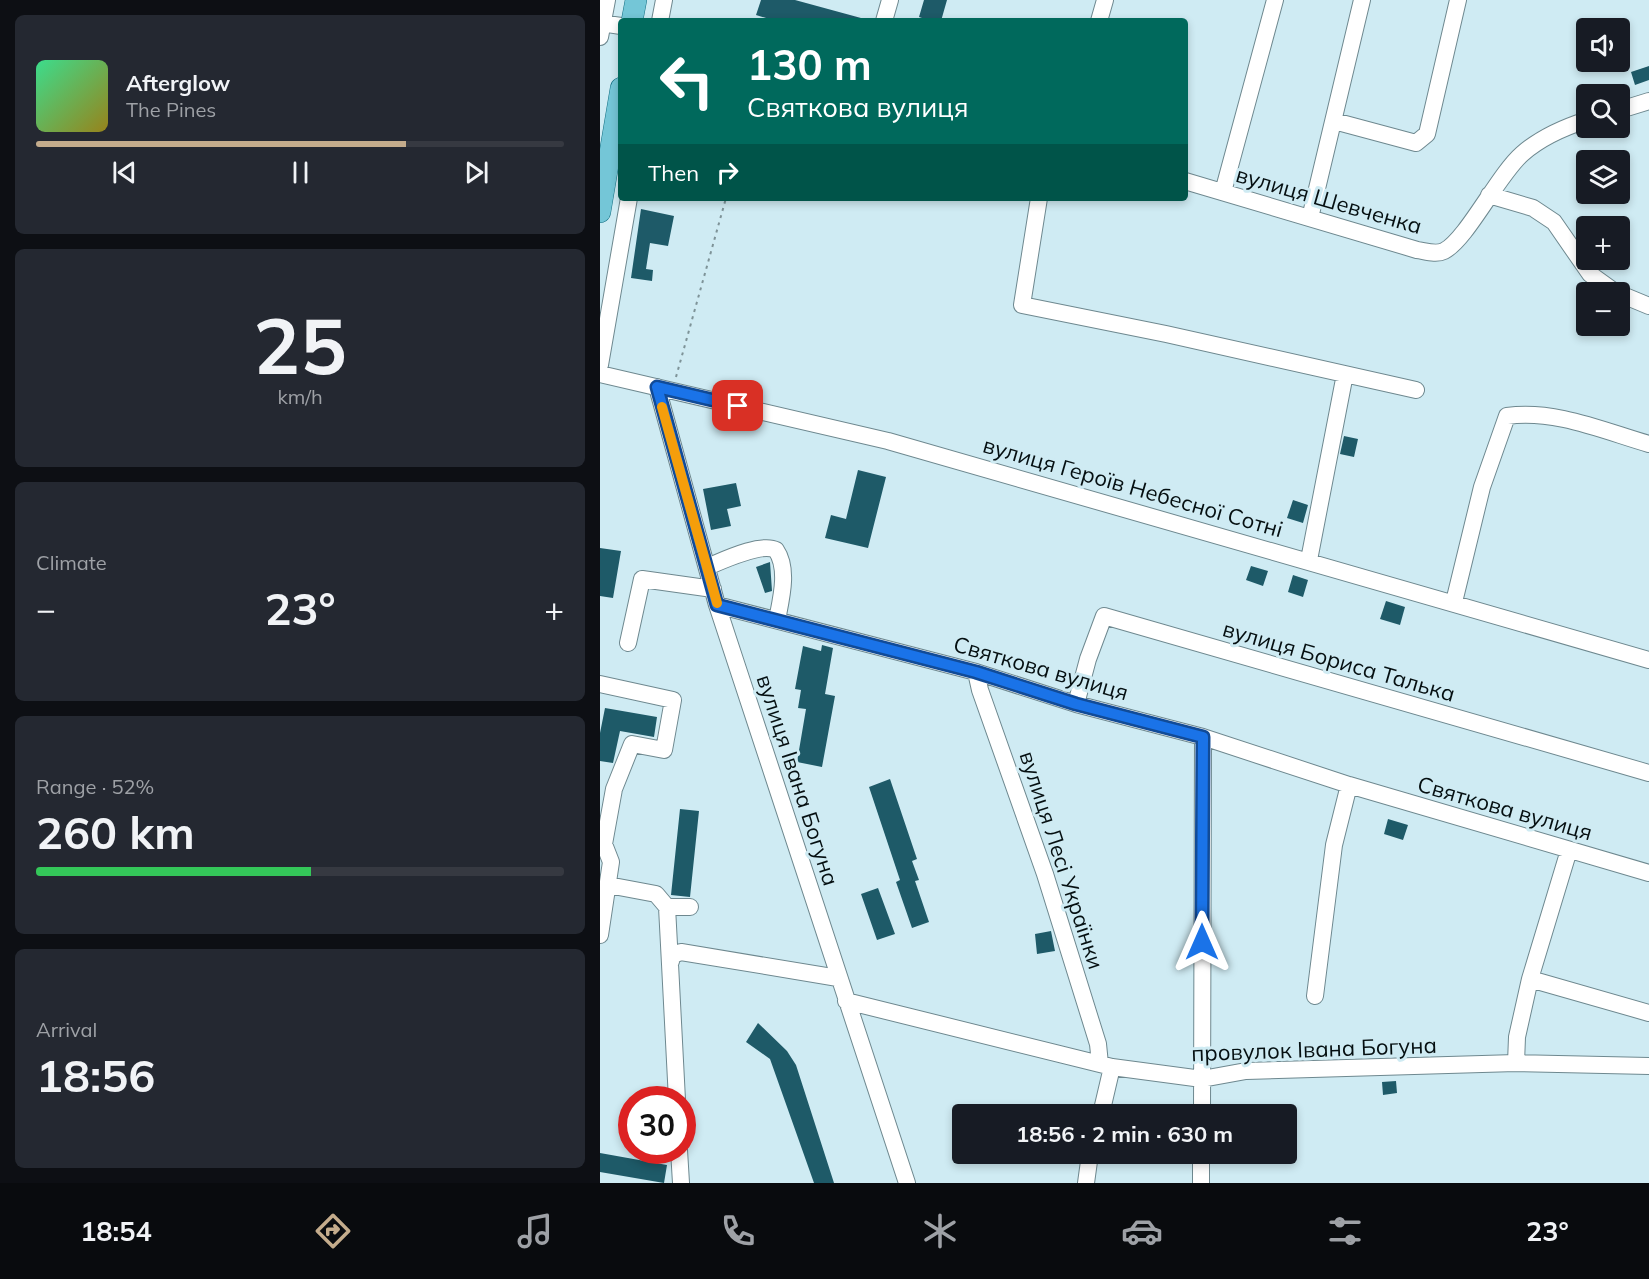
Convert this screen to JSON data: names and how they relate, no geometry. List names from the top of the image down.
{
  "streets": {
    "street": [
      "вулиця Шевченка",
      "вулиця Героїв Небесної Сотні",
      "вулиця Бориса Талька",
      "Святкова вулиця",
      "вулиця Івана Богуна",
      "вулиця Лесі Українки",
      "провулок Івана Богуна"
    ]
  },
  "crossings": [
    ["вулиця Героїв Небесної Сотні", "вулиця Івана Богуна"],
    ["вулиця Бориса Талька", "Святкова вулиця"],
    ["Святкова вулиця", "вулиця Івана Богуна"],
    ["Святкова вулиця", "вулиця Лесі Українки"],
    ["вулиця Івана Богуна", "провулок Івана Богуна"],
    ["вулиця Лесі Українки", "провулок Івана Богуна"]
  ],
  "page": {
    "map_buttons": ["+", "−"],
    "turn": ["130 m", "Святкова вулиця"],
    "song": ["Afterglow", "The Pines"],
    "then": "Then",
    "tile": [
      ["25", "km/h"],
      "Climate",
      ["Range · 52%", "260 km"],
      ["Arrival", "18:56"]
    ],
    "heat": ["−", "23°", "+"],
    "limit": "30",
    "trip": "18:56 · 2 min · 630 m",
    "tabs": ["18:54", "23°"]
  }
}
